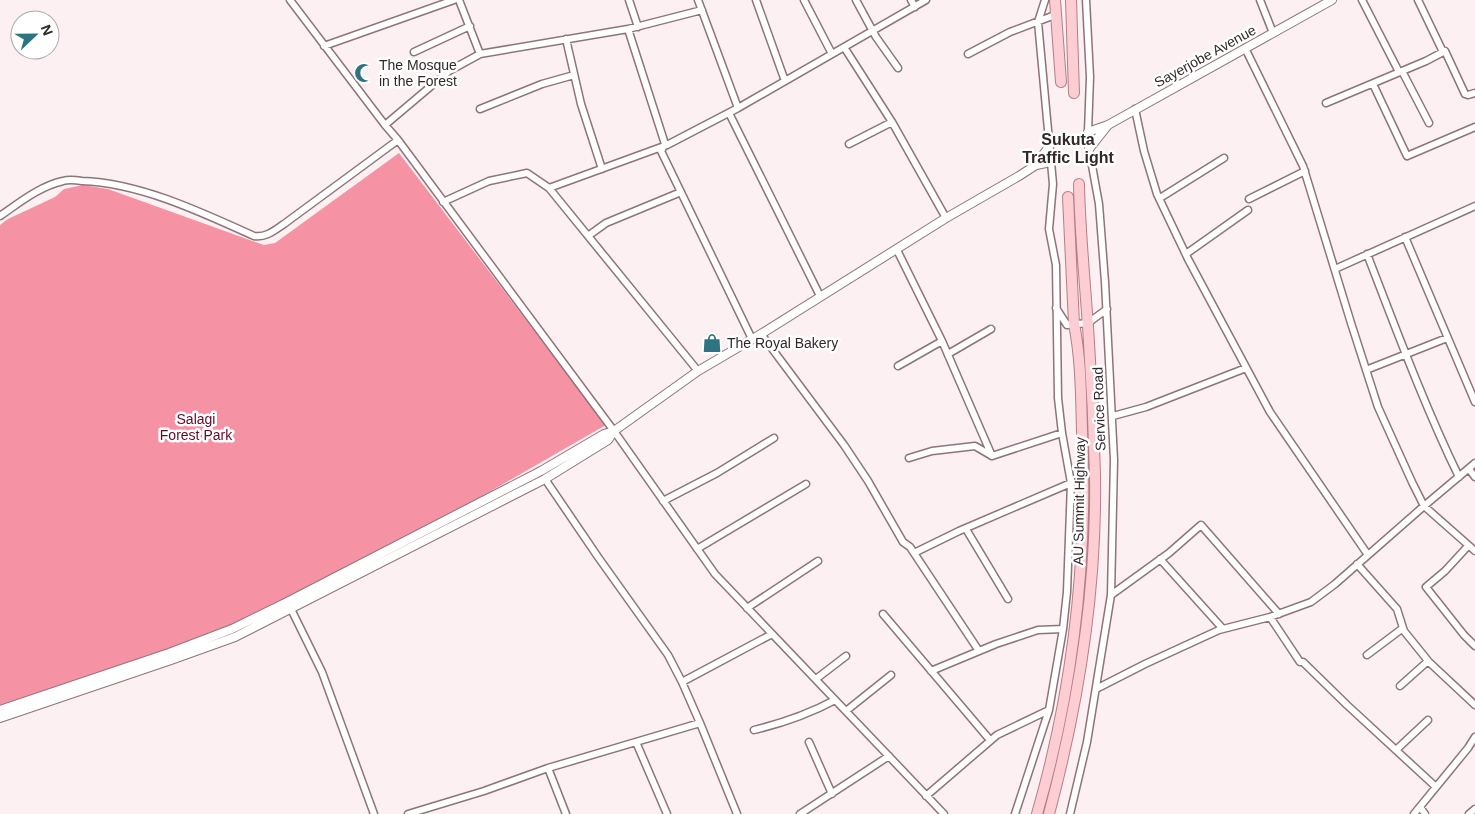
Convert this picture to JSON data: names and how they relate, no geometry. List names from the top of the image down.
{
  "streets": {
    "main road": ["AU Summit Highway"],
    "street": ["Sayerjobe Avenue", "Service Road"]
  },
  "crossings": [
    ["Sayerjobe Avenue", "Service Road"]
  ],
  "districts": ["Sukuta Traffic Light"],
  "parks": ["Salagi Forest Park"],
  "places": {
    "mosque": ["The Mosque in the Forest"],
    "shop": ["The Royal Bakery"]
  },
  "north": "right"
}
